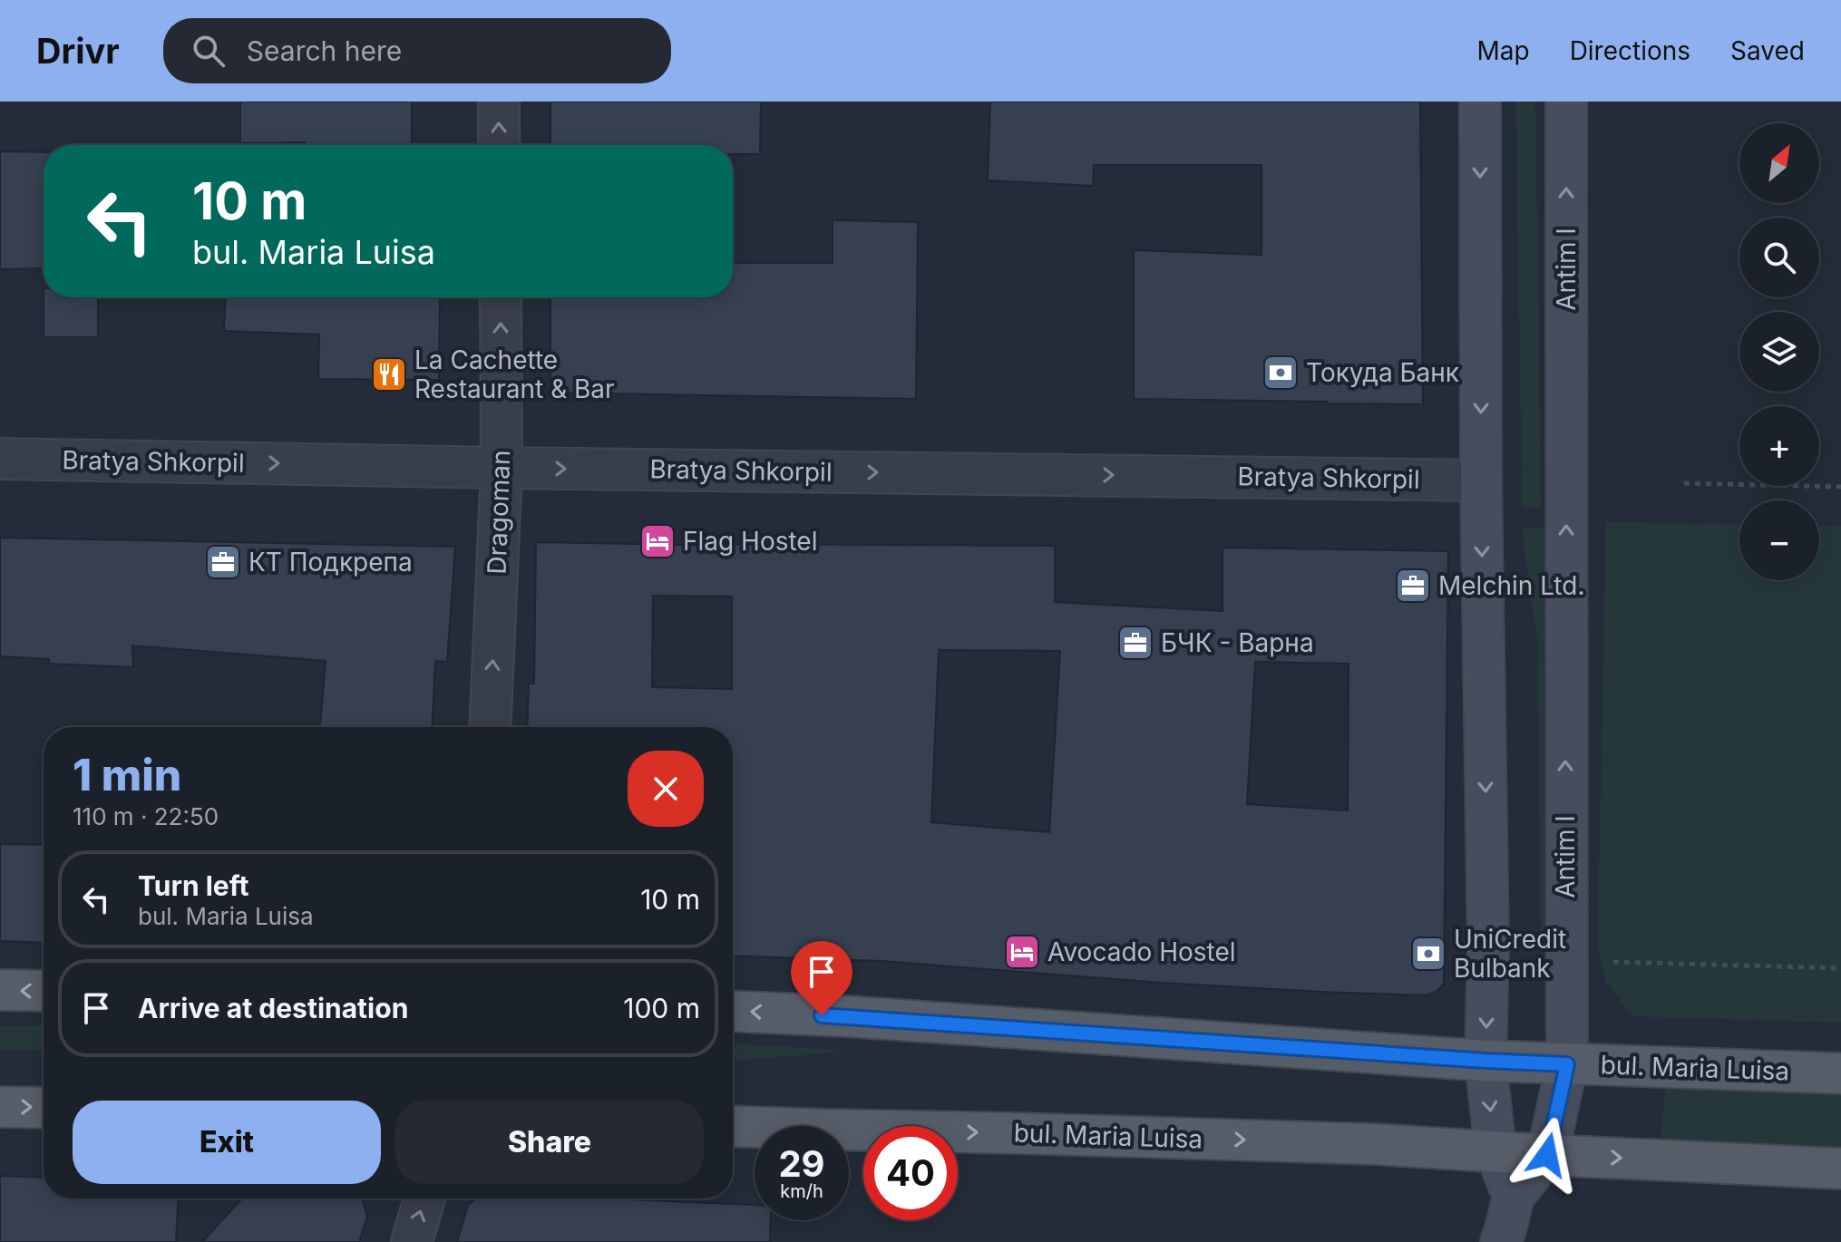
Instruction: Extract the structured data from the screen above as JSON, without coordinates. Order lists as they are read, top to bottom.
{
  "streets": {
    "main road": ["bul. Maria Luisa"],
    "street": ["Antim I", "Bratya Shkorpil", "Dragoman"]
  },
  "crossings": [
    ["Antim I", "bul. Maria Luisa"],
    ["Bratya Shkorpil", "Dragoman"]
  ],
  "one_way": ["Bratya Shkorpil", "Dragoman"],
  "places": {
    "bank": ["Токуда Банк", "UniCredit Bulbank"],
    "restaurant": ["La Cachette Restaurant & Bar"],
    "hotel": ["Flag Hostel", "Avocado Hostel"],
    "office": ["КТ Подкрепа", "Melchin Ltd.", "БЧК - Варна"]
  },
  "north": "top right",
  "page": {
    "header": "Drivr",
    "search": "Search here",
    "nav": ["Map", "Directions", "Saved"],
    "map_buttons": ["+", "−"],
    "turn": ["10 m", "bul. Maria Luisa"],
    "heading": ["1 min", "110 m · 22:50"],
    "list": [
      {
        "name": "Turn left",
        "note": "bul. Maria Luisa",
        "value": "10 m"
      },
      {
        "name": "Arrive at destination",
        "value": "100 m"
      }
    ],
    "buttons": ["Exit", "Share"],
    "speed": "29 km/h",
    "limit": "40"
  }
}
